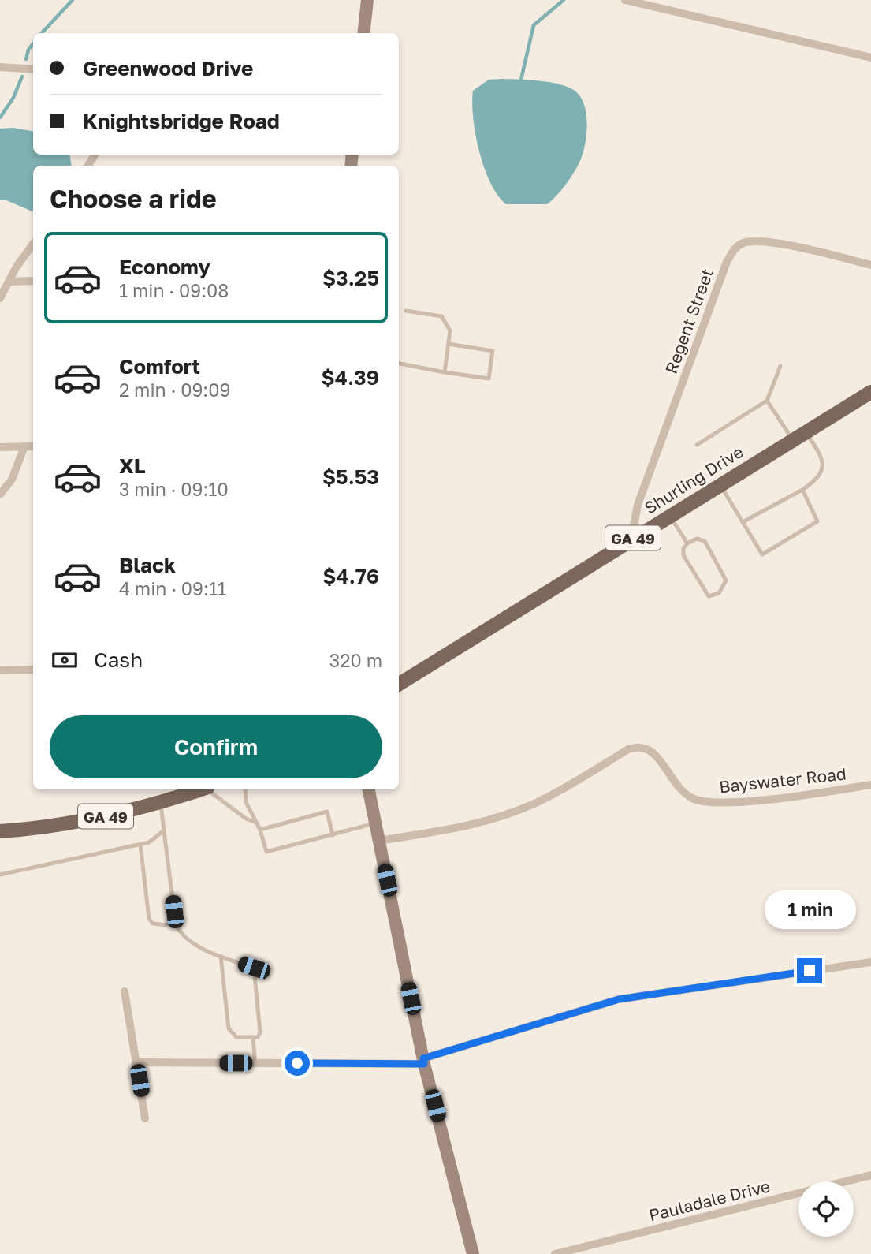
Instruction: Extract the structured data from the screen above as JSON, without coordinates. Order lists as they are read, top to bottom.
{
  "streets": {
    "main road": ["Shurling Drive", "GA 49"],
    "street": ["Regent Street", "Bayswater Road", "Pauladale Drive"]
  },
  "crossings": [
    ["Regent Street", "Shurling Drive"]
  ],
  "page": {
    "banner": ["Greenwood Drive", "Knightsbridge Road"],
    "heading": "Choose a ride",
    "list": [
      {
        "name": "Economy",
        "note": "1 min · 09:08",
        "value": "$3.25"
      },
      {
        "name": "Comfort",
        "note": "2 min · 09:09",
        "value": "$4.39"
      },
      {
        "name": "XL",
        "note": "3 min · 09:10",
        "value": "$5.53"
      },
      {
        "name": "Black",
        "note": "4 min · 09:11",
        "value": "$4.76"
      }
    ],
    "pay": ["Cash", "320 m"],
    "buttons": "Confirm",
    "bubble": "1 min"
  }
}
